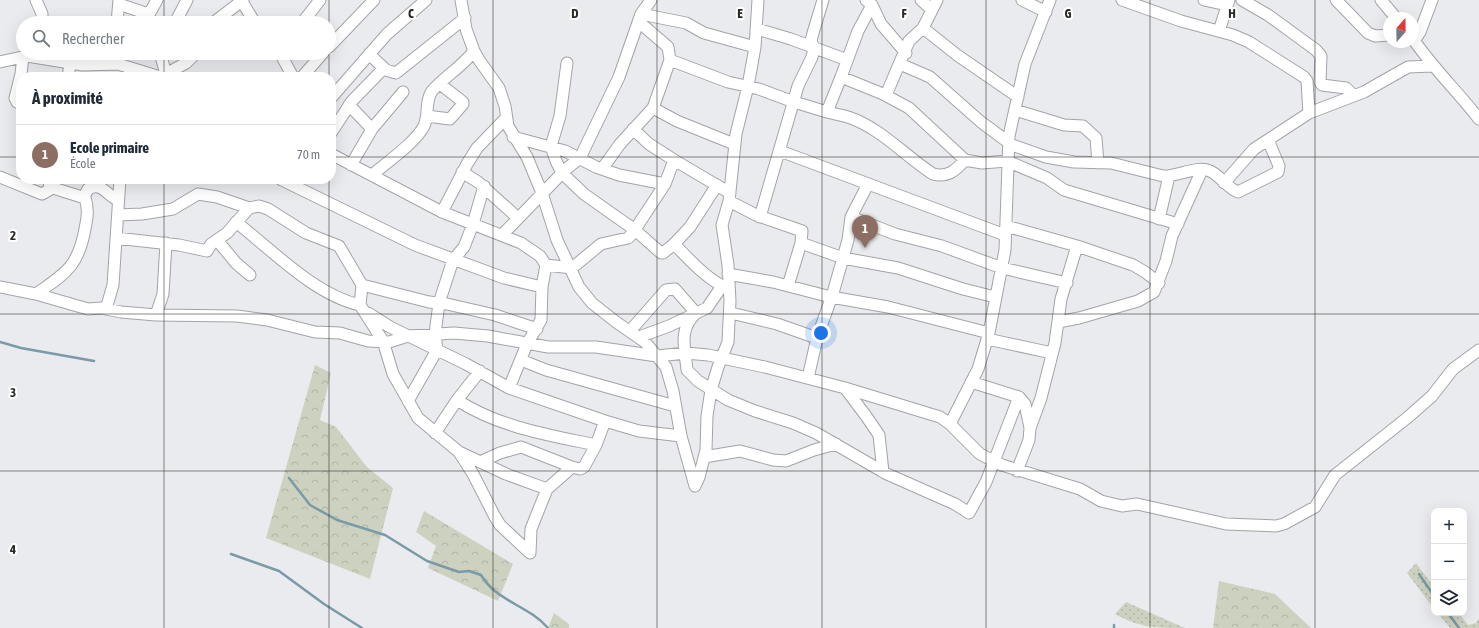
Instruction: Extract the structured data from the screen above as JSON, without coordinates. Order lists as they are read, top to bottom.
{
  "north": "top",
  "page": {
    "search": "Rechercher",
    "heading": "À proximité",
    "list": [
      {
        "mark": "1",
        "name": "Ecole primaire",
        "note": "École",
        "value": "70 m"
      }
    ],
    "pins": "1",
    "map_buttons": ["+", "−"]
  },
  "grid": {
    "columns": [
      "C",
      "D",
      "E",
      "F",
      "G",
      "H"
    ],
    "rows": ["2", "3", "4"]
  }
}
